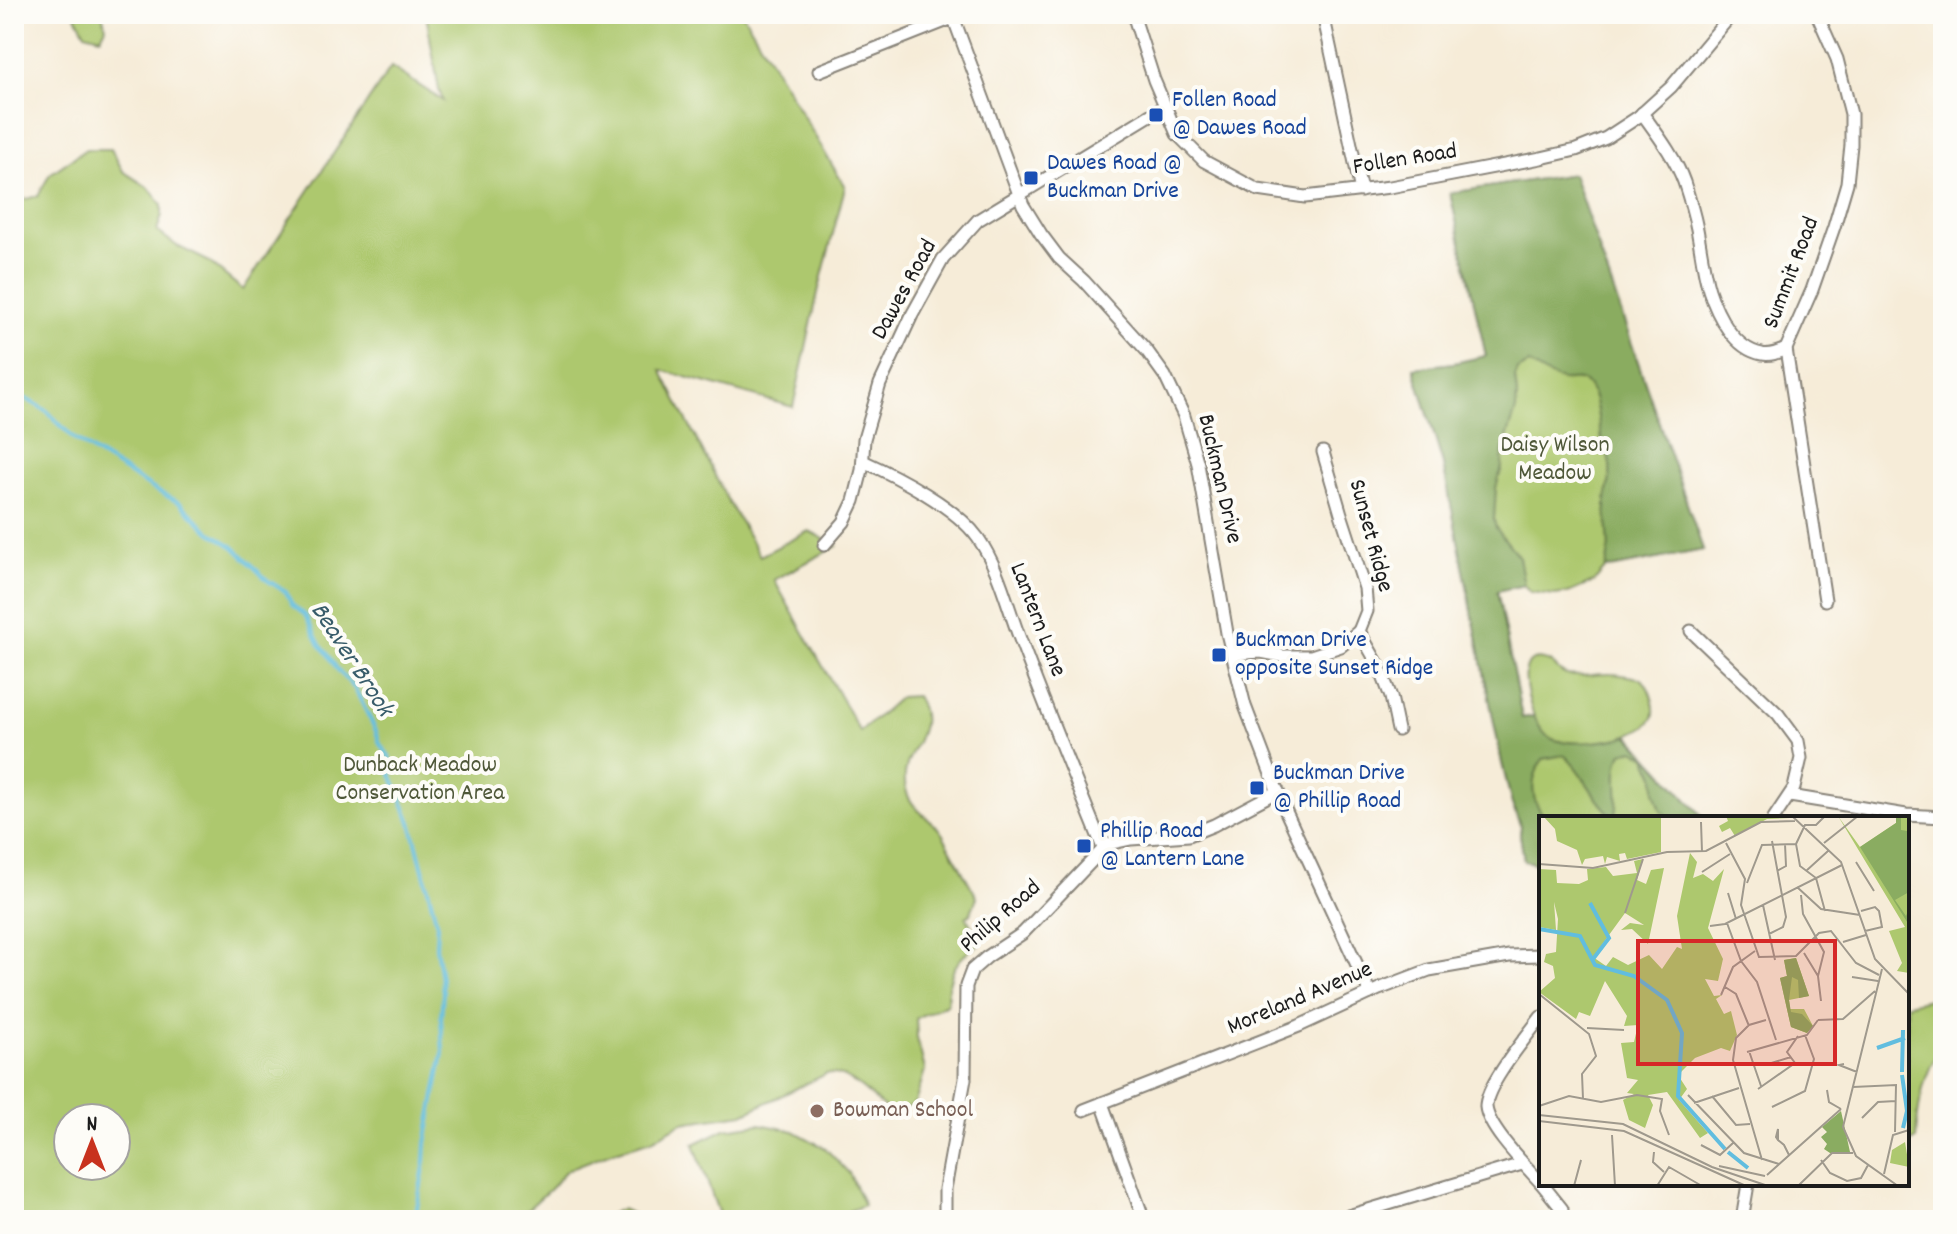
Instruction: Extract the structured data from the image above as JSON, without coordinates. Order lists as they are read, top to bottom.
{
  "streets": {
    "street": [
      "Follen Road",
      "Summit Road",
      "Dawes Road",
      "Buckman Drive",
      "Sunset Ridge",
      "Lantern Lane",
      "Philip Road",
      "Moreland Avenue"
    ]
  },
  "crossings": [
    ["Follen Road", "Dawes Road"],
    ["Dawes Road", "Buckman Drive"],
    ["Dawes Road", "Lantern Lane"],
    ["Buckman Drive", "Moreland Avenue"],
    ["Lantern Lane", "Philip Road"]
  ],
  "water": ["Beaver Brook"],
  "parks": ["Daisy Wilson Meadow", "Dunback Meadow Conservation Area"],
  "places": {
    "transit": [
      "Follen Road @ Dawes Road",
      "Dawes Road @ Buckman Drive",
      "Buckman Drive opposite Sunset Ridge",
      "Buckman Drive @ Phillip Road",
      "Phillip Road @ Lantern Lane"
    ],
    "other": ["Bowman School"]
  },
  "north": "top"
}
